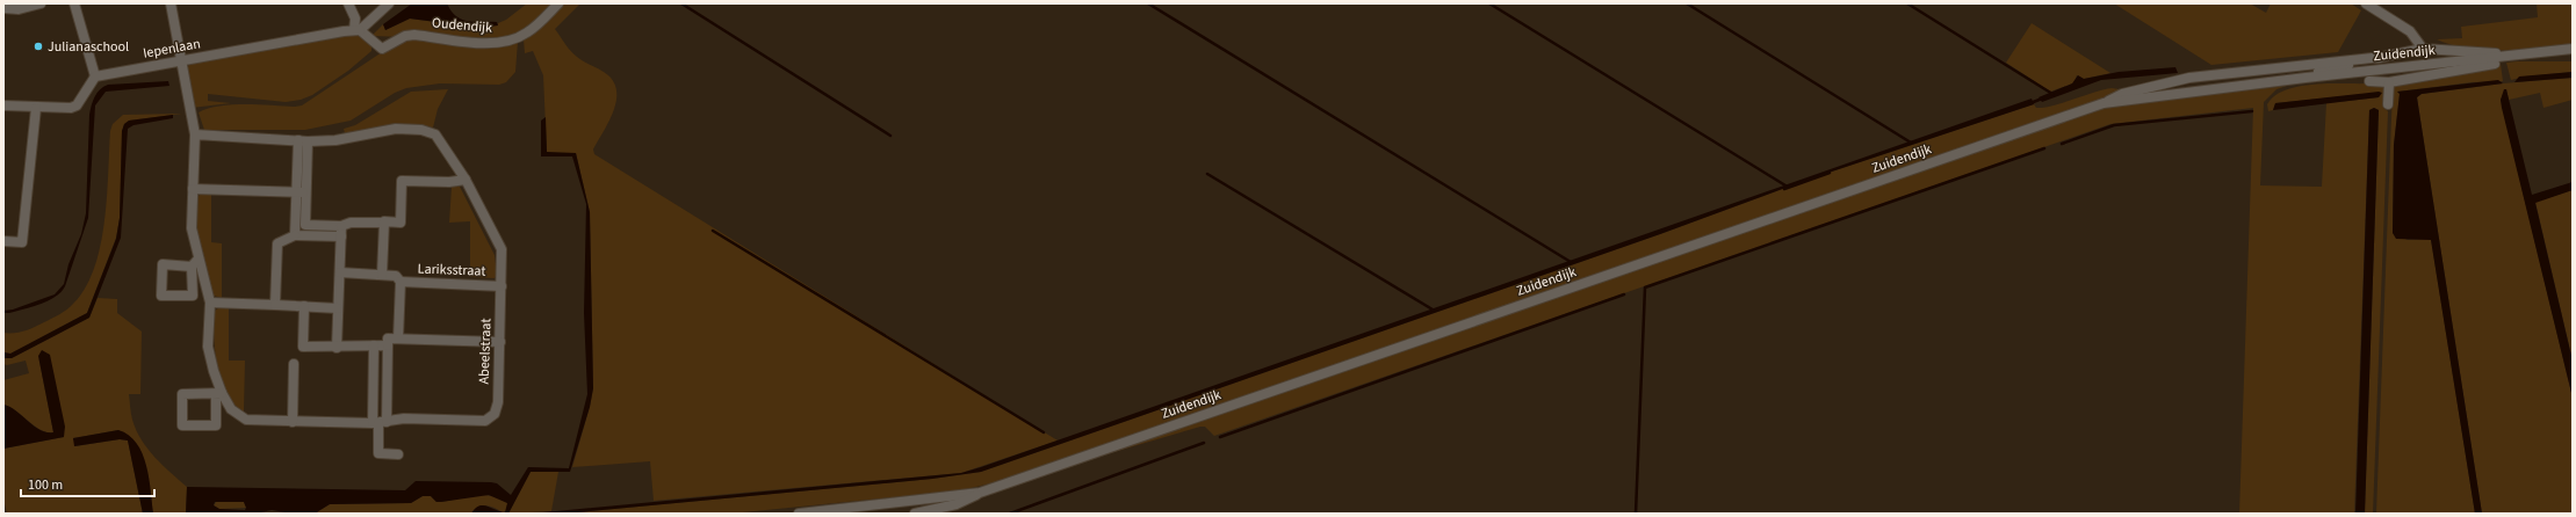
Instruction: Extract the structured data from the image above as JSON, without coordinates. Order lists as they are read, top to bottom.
{
  "streets": {
    "street": [
      "Oudendijk",
      "Iepenlaan",
      "Zuidendijk",
      "Lariksstraat",
      "Abeelstraat"
    ]
  },
  "crossings": [
    ["Oudendijk", "Iepenlaan"],
    ["Iepenlaan", "Abeelstraat"],
    ["Lariksstraat", "Abeelstraat"]
  ],
  "places": ["Julianaschool"],
  "scale_bar": "100 m"
}
